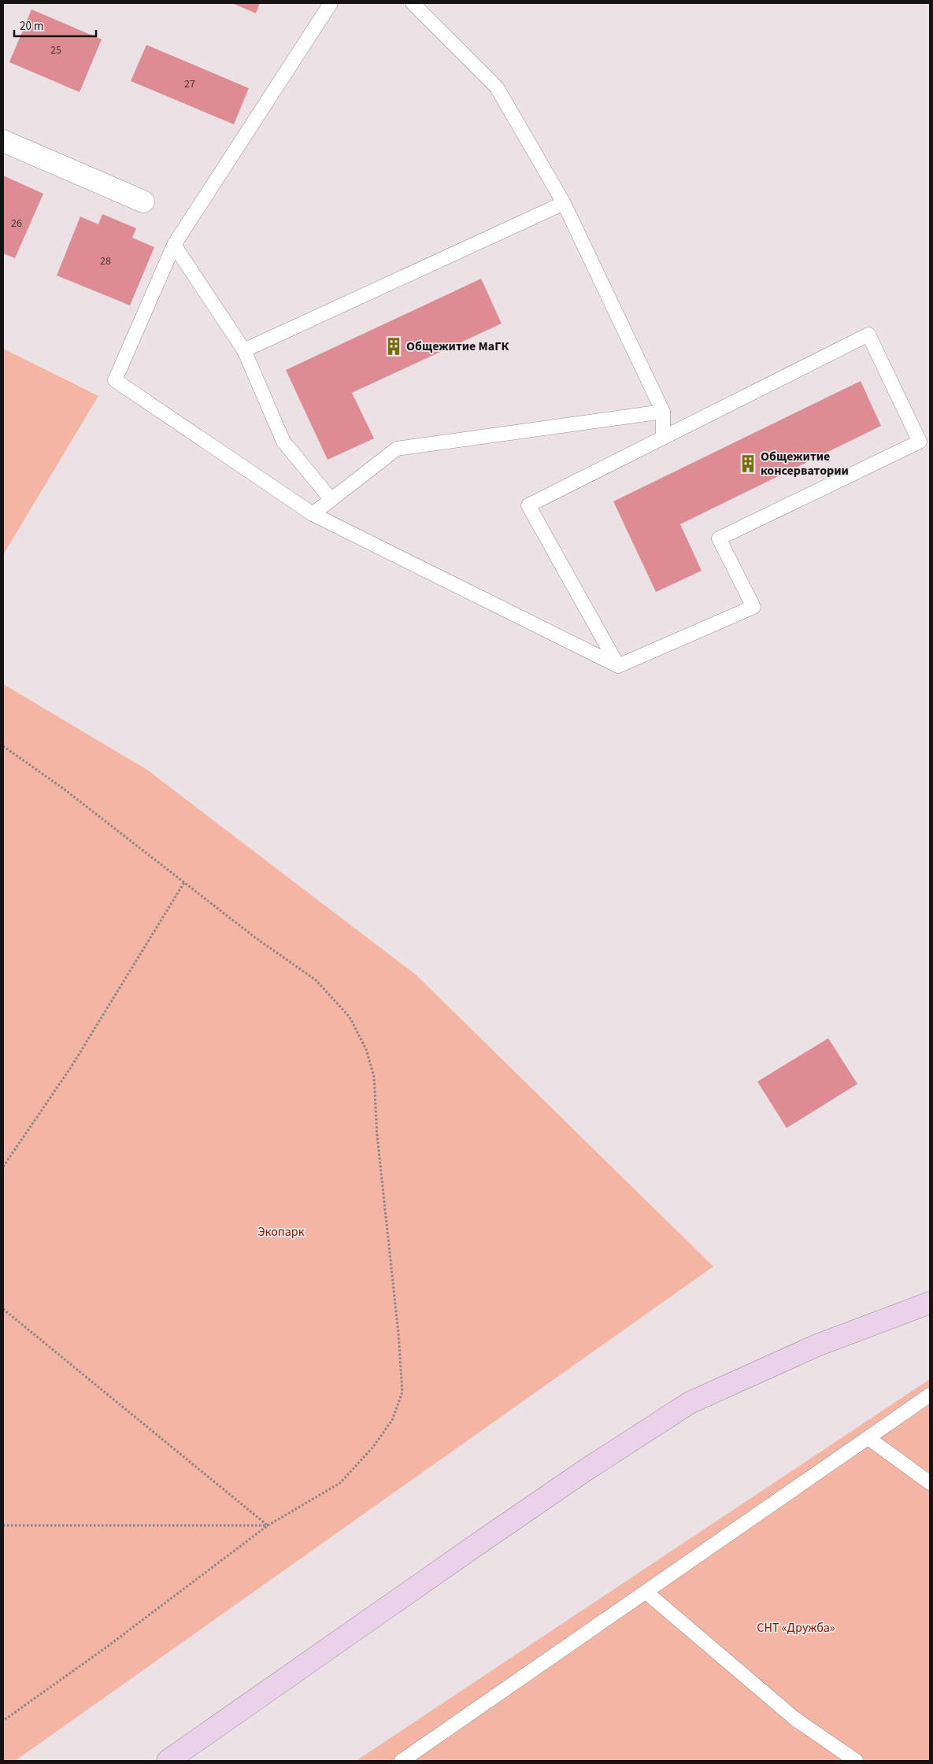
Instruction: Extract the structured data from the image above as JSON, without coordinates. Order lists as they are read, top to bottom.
{
  "parks": ["Экопарк", "СНТ «Дружба»"],
  "places": {
    "building": ["Общежитие МаГК", "Общежитие консерватории"]
  },
  "house_numbers": [
    "25",
    "27",
    "26",
    "28"
  ],
  "scale_bar": "20 m"
}
